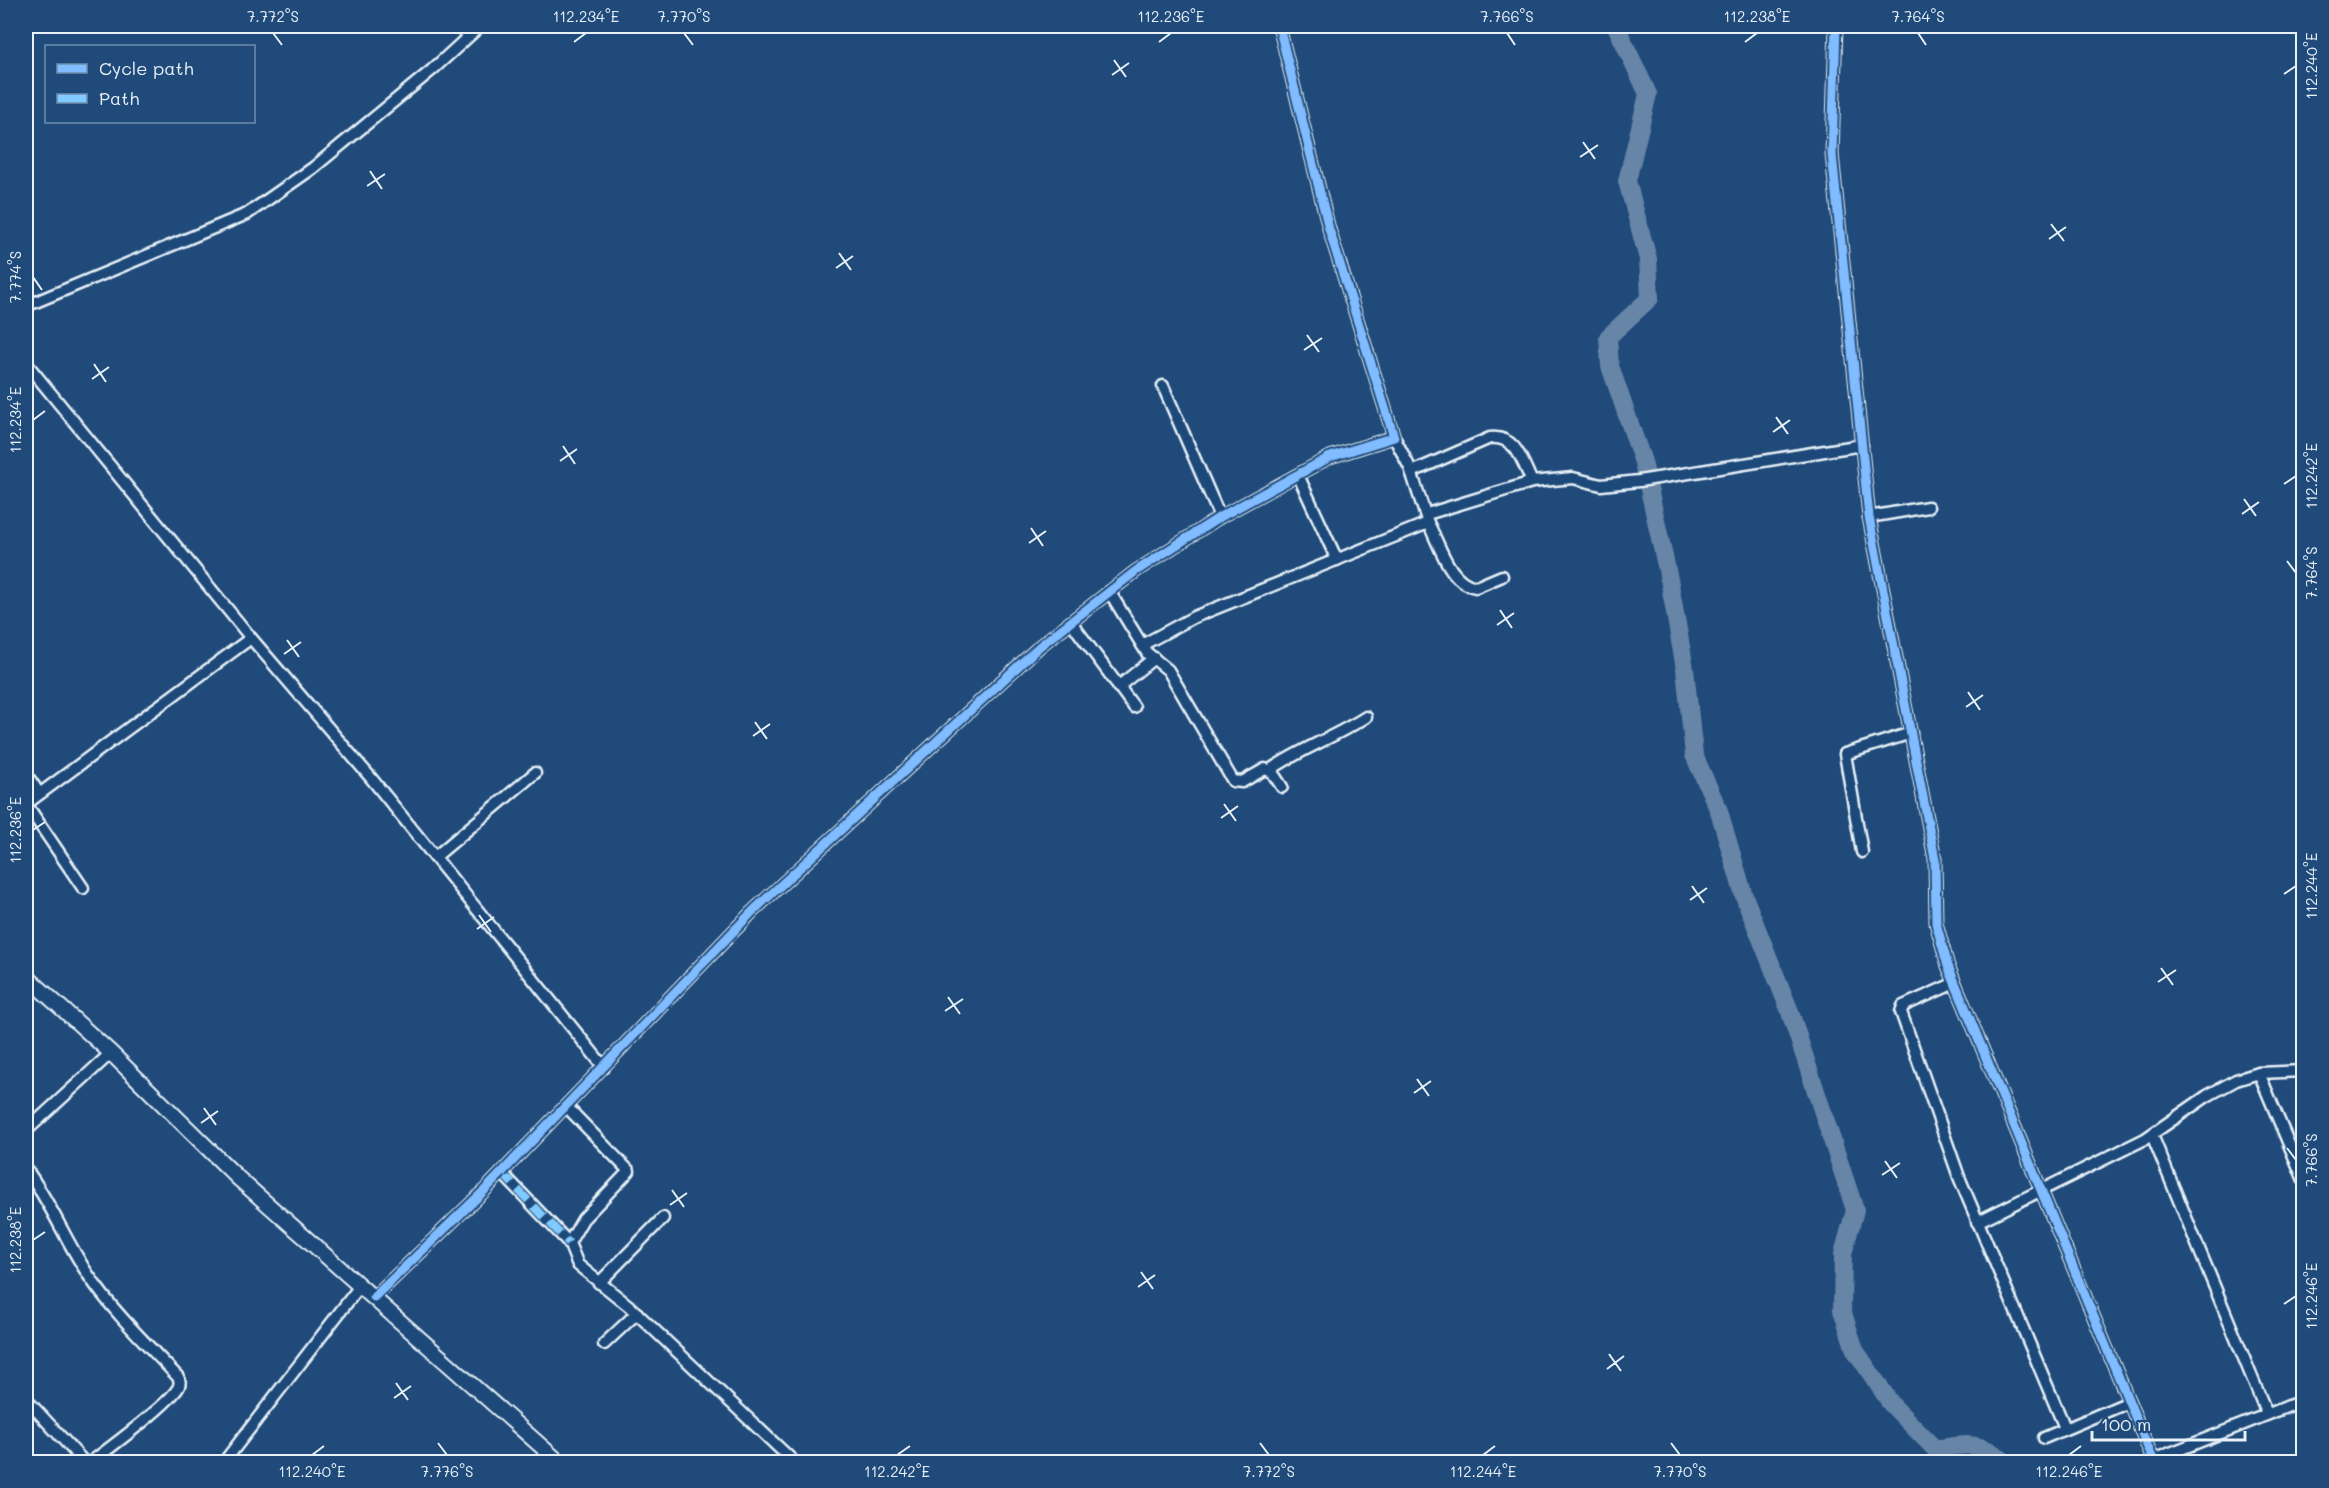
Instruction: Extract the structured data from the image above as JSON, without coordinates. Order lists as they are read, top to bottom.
{
  "legend": ["Cycle path", "Path"],
  "scale_bar": "100 m",
  "coordinates": [
    "7.772°S",
    "112.234°E",
    "7.770°S",
    "112.236°E",
    "7.766°S",
    "112.238°E",
    "7.764°S",
    "112.240°E",
    "7.774°S",
    "112.242°E",
    "112.244°E",
    "112.246°E",
    "7.776°S"
  ]
}
